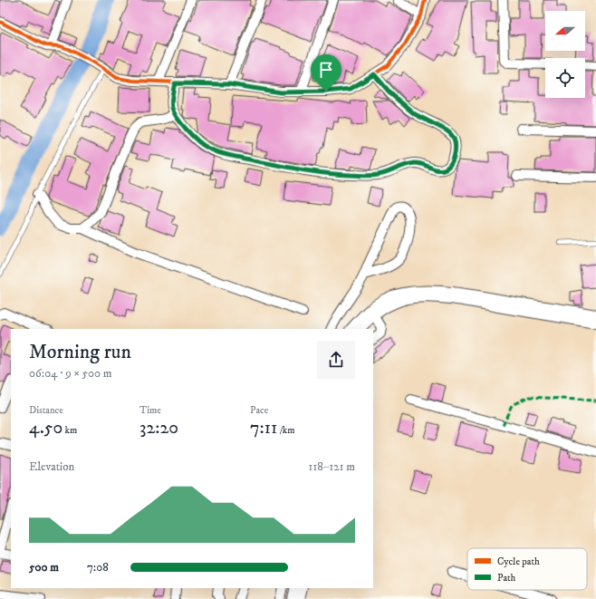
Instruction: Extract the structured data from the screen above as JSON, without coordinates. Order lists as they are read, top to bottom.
{
  "legend": ["Cycle path", "Path"],
  "north": "left",
  "page": {
    "heading": ["Morning run", "06:04 · 9 × 500 m"],
    "stats": [
      ["Distance", "4.50 km"],
      ["Time", "32:20"],
      ["Pace", "7:11 /km"]
    ],
    "chart": ["Elevation", "118–121 m"],
    "list": [
      {
        "name": "500 m",
        "note": "7:08"
      }
    ]
  }
}
